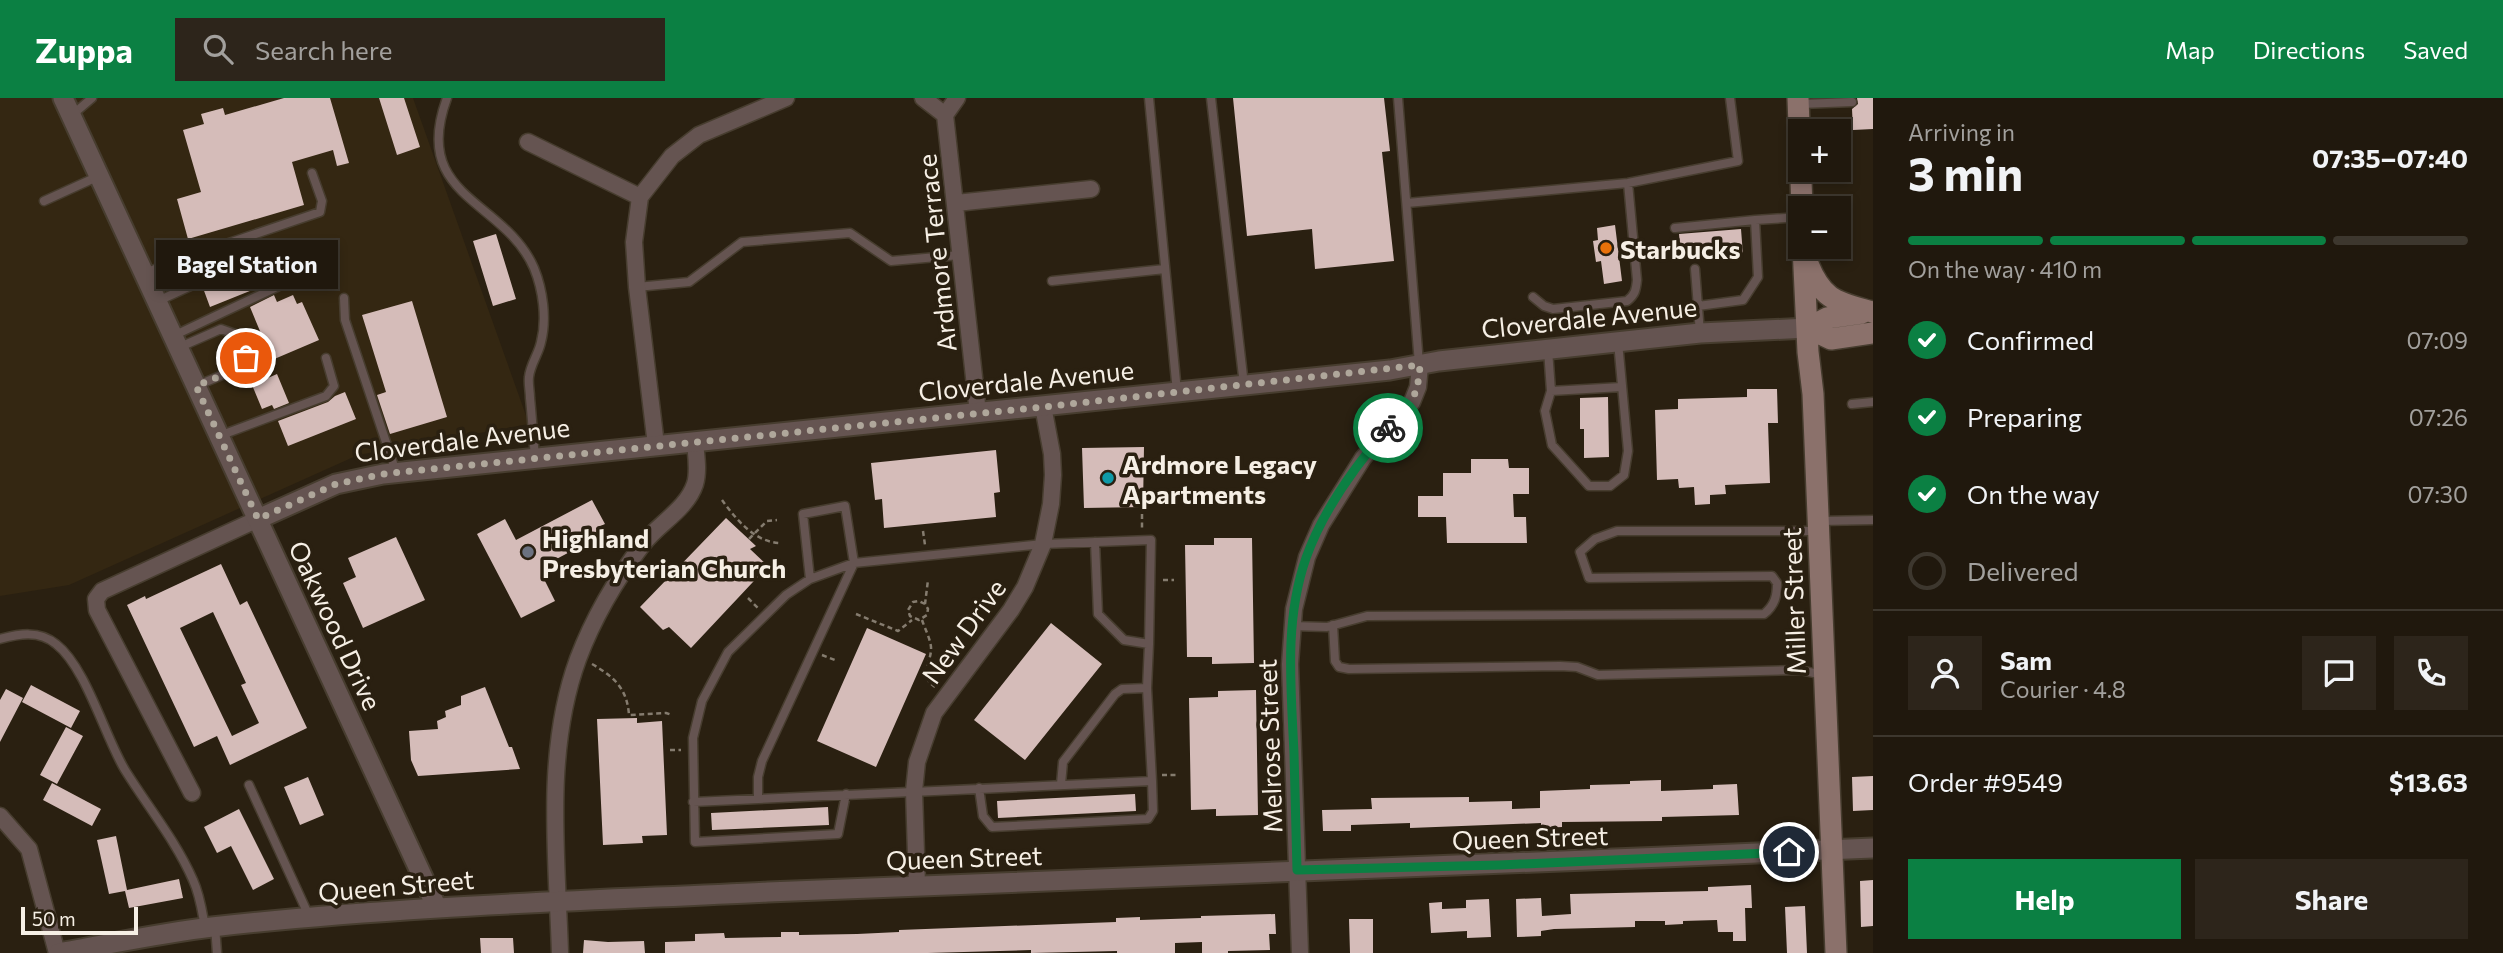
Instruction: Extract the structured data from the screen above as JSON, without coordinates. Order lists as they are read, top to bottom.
{
  "streets": {
    "main road": ["Cloverdale Avenue", "Miller Street"],
    "street": [
      "Ardmore Terrace",
      "Oakwood Drive",
      "New Drive",
      "Melrose Street",
      "Queen Street"
    ]
  },
  "crossings": [
    ["Ardmore Terrace", "Cloverdale Avenue"],
    ["Cloverdale Avenue", "Miller Street"],
    ["Cloverdale Avenue", "Oakwood Drive"],
    ["Cloverdale Avenue", "New Drive"],
    ["Cloverdale Avenue", "Melrose Street"],
    ["Miller Street", "Queen Street"],
    ["Oakwood Drive", "Queen Street"],
    ["New Drive", "Queen Street"],
    ["Melrose Street", "Queen Street"]
  ],
  "places": [
    "Starbucks",
    "Bagel Station",
    "Ardmore Legacy Apartments",
    "Highland Presbyterian Church"
  ],
  "scale_bar": "50 m",
  "page": {
    "header": "Zuppa",
    "search": "Search here",
    "nav": ["Map", "Directions", "Saved"],
    "heading": ["3 min", "Arriving in", "07:35–07:40"],
    "panel": [
      "Sam",
      "Courier · 4.8",
      "Order #9549",
      "$13.63"
    ],
    "map_buttons": ["+", "−"],
    "bar": "On the way · 410 m",
    "bubble": "Bagel Station",
    "list": [
      ["Confirmed", "07:09"],
      ["Preparing", "07:26"],
      ["On the way", "07:30"],
      "Delivered"
    ],
    "buttons": ["Help", "Share"],
    "scale": "50 m"
  }
}
